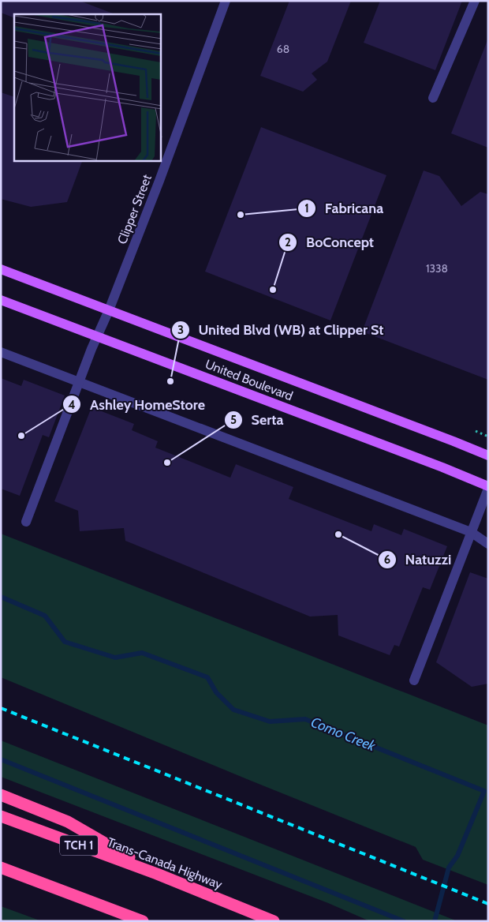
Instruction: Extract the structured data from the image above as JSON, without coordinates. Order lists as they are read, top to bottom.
{
  "streets": {
    "highway": ["TCH 1", "Trans-Canada Highway"],
    "main road": ["United Boulevard"],
    "street": ["Clipper Street"]
  },
  "crossings": [
    ["Clipper Street", "United Boulevard"]
  ],
  "water": ["Como Creek"],
  "places": [
    "Fabricana",
    "BoConcept",
    "United Blvd (WB) at Clipper St",
    "Ashley HomeStore",
    "Serta",
    "Natuzzi"
  ],
  "house_numbers": ["68", "1338"]
}
